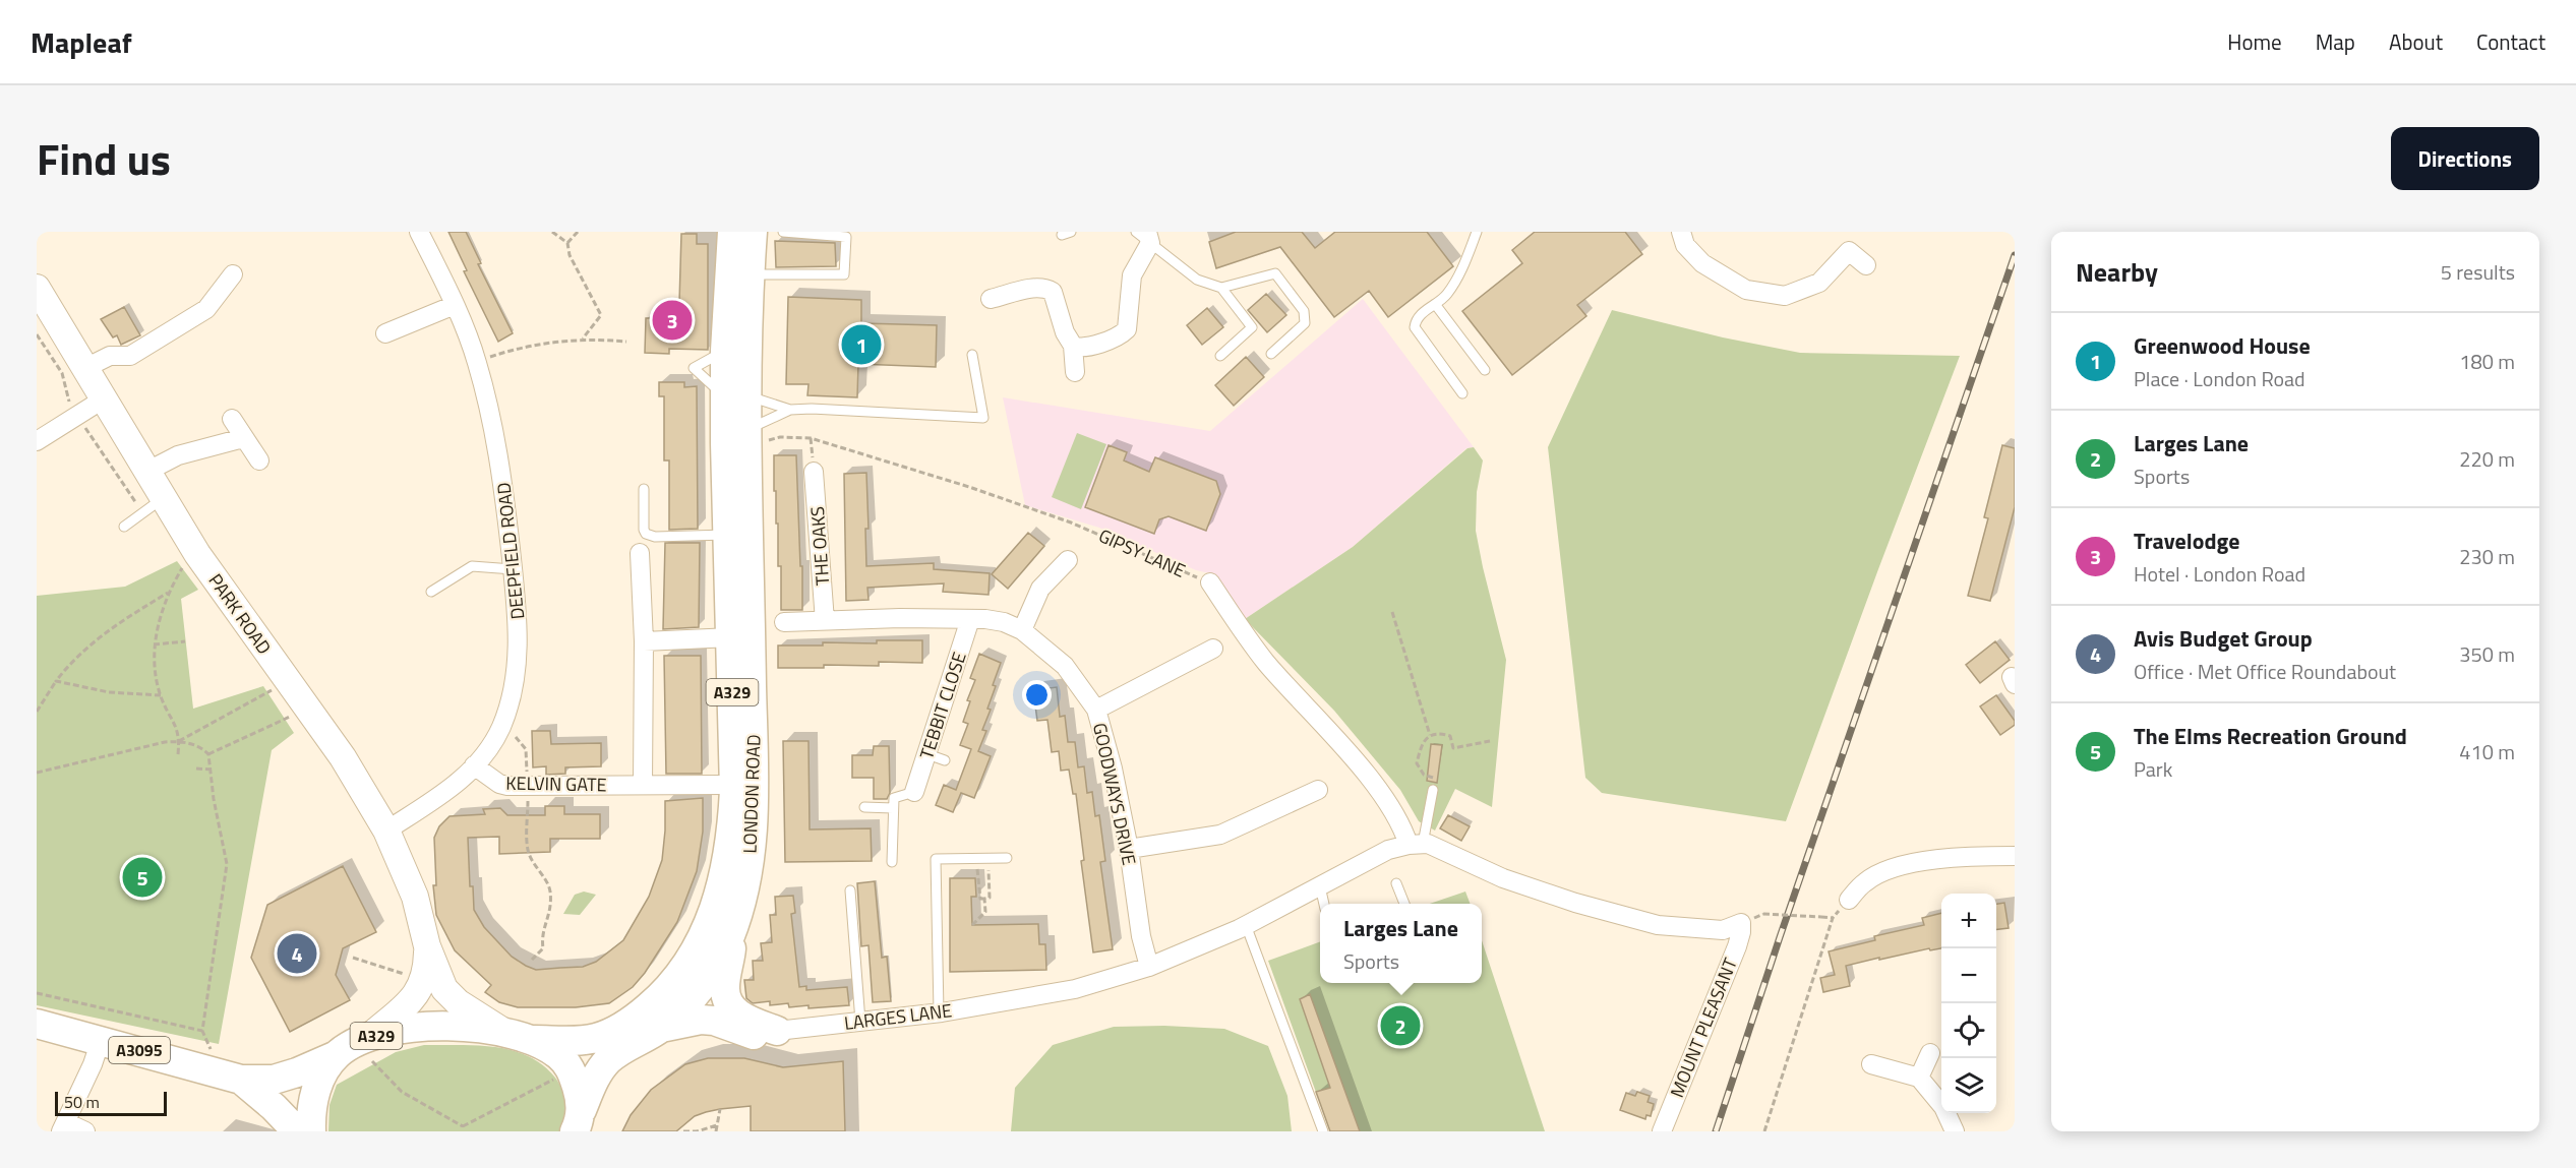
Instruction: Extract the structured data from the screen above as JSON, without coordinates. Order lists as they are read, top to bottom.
{
  "streets": {
    "main road": ["A329", "LONDON ROAD", "A3095"],
    "street": [
      "THE OAKS",
      "DEEPFIELD ROAD",
      "PARK ROAD",
      "TEBBIT CLOSE",
      "KELVIN GATE",
      "GOODWAYS DRIVE",
      "LARGES LANE",
      "MOUNT PLEASANT"
    ],
    "path": ["GIPSY LANE"]
  },
  "crossings": [
    ["DEEPFIELD ROAD", "PARK ROAD"],
    ["DEEPFIELD ROAD", "KELVIN GATE"],
    ["GIPSY LANE", "LONDON ROAD"],
    ["PARK ROAD", "A329"],
    ["A329", "LONDON ROAD"],
    ["A329", "A3095"],
    ["TEBBIT CLOSE", "GOODWAYS DRIVE"],
    ["GOODWAYS DRIVE", "LARGES LANE"],
    ["LARGES LANE", "MOUNT PLEASANT"]
  ],
  "scale_bar": "50 m",
  "page": {
    "header": "Mapleaf",
    "nav": [
      "Home",
      "Map",
      "About",
      "Contact"
    ],
    "title": "Find us",
    "buttons": "Directions",
    "heading": ["Nearby", "5 results"],
    "pins": [
      "3",
      "1",
      "5",
      "4",
      "2"
    ],
    "list": [
      {
        "mark": "1",
        "name": "Greenwood House",
        "note": "Place · London Road",
        "value": "180 m"
      },
      {
        "mark": "2",
        "name": "Larges Lane",
        "note": "Sports",
        "value": "220 m"
      },
      {
        "mark": "3",
        "name": "Travelodge",
        "note": "Hotel · London Road",
        "value": "230 m"
      },
      {
        "mark": "4",
        "name": "Avis Budget Group",
        "note": "Office · Met Office Roundabout",
        "value": "350 m"
      },
      {
        "mark": "5",
        "name": "The Elms Recreation Ground",
        "note": "Park",
        "value": "410 m"
      }
    ],
    "map_buttons": ["+", "−"],
    "popup": ["Larges Lane", "Sports"],
    "scale": "50 m"
  }
}
